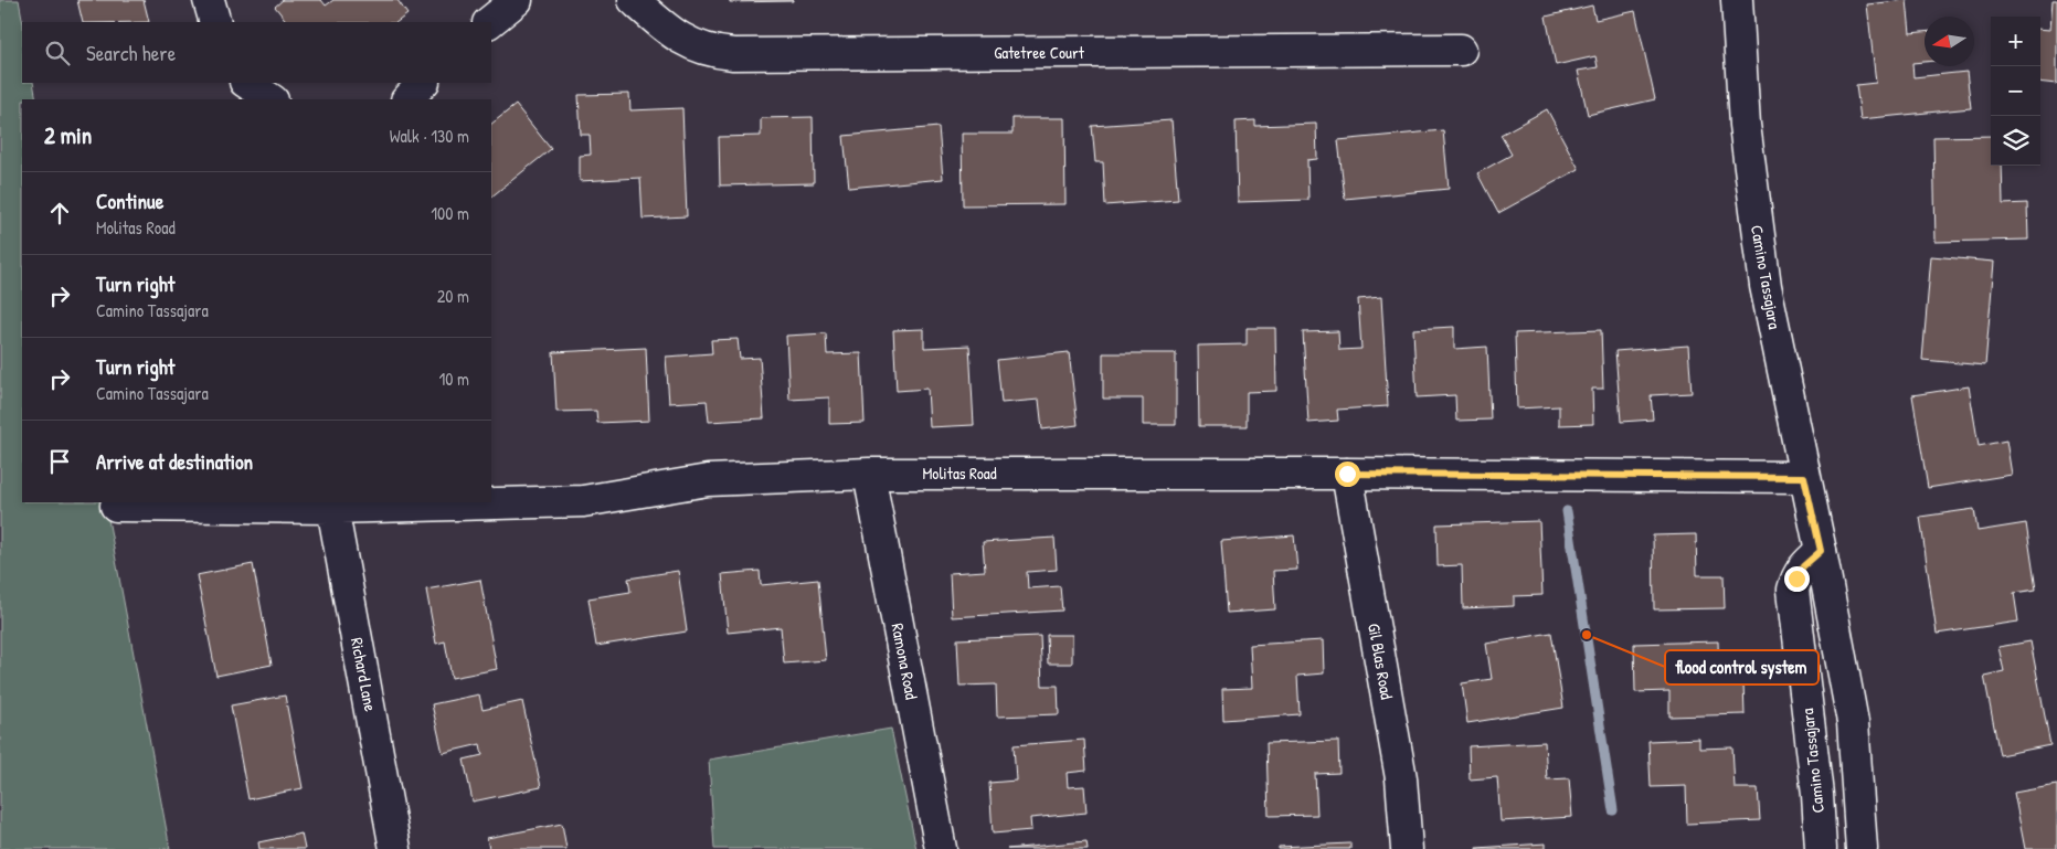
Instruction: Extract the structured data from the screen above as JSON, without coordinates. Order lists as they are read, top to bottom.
{
  "streets": {
    "street": [
      "Gatetree Court",
      "Camino Tassajara",
      "Molitas Road",
      "Ramona Road",
      "Gil Blas Road",
      "Richard Lane"
    ]
  },
  "crossings": [
    ["Camino Tassajara", "Molitas Road"],
    ["Molitas Road", "Ramona Road"],
    ["Molitas Road", "Gil Blas Road"],
    ["Molitas Road", "Richard Lane"]
  ],
  "places": ["flood control system"],
  "north": "left",
  "page": {
    "map_buttons": ["+", "−"],
    "search": "Search here",
    "heading": ["2 min", "Walk · 130 m"],
    "list": [
      ["Continue", "Molitas Road", "100 m"],
      ["Turn right", "Camino Tassajara", "20 m"],
      ["Turn right", "Camino Tassajara", "10 m"],
      "Arrive at destination"
    ]
  }
}
